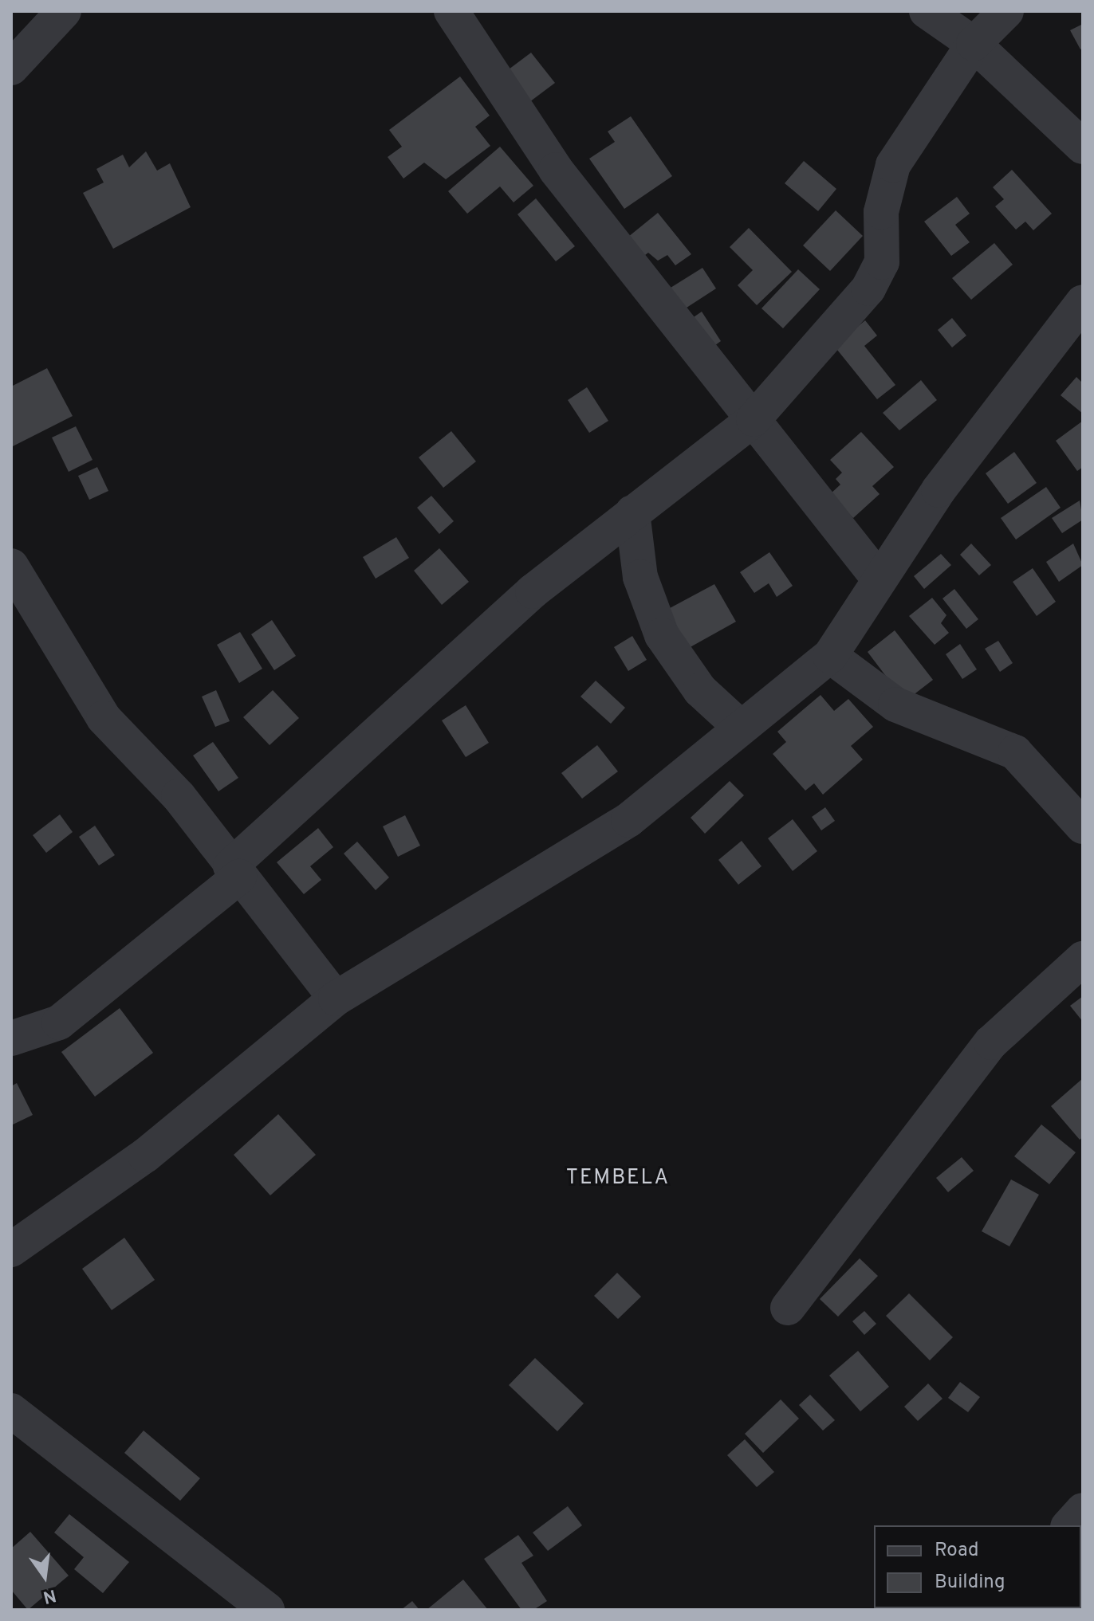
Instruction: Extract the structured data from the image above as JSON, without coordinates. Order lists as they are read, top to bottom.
{
  "districts": ["TEMBELA"],
  "legend": ["Road", "Building"],
  "north": "bottom"
}
